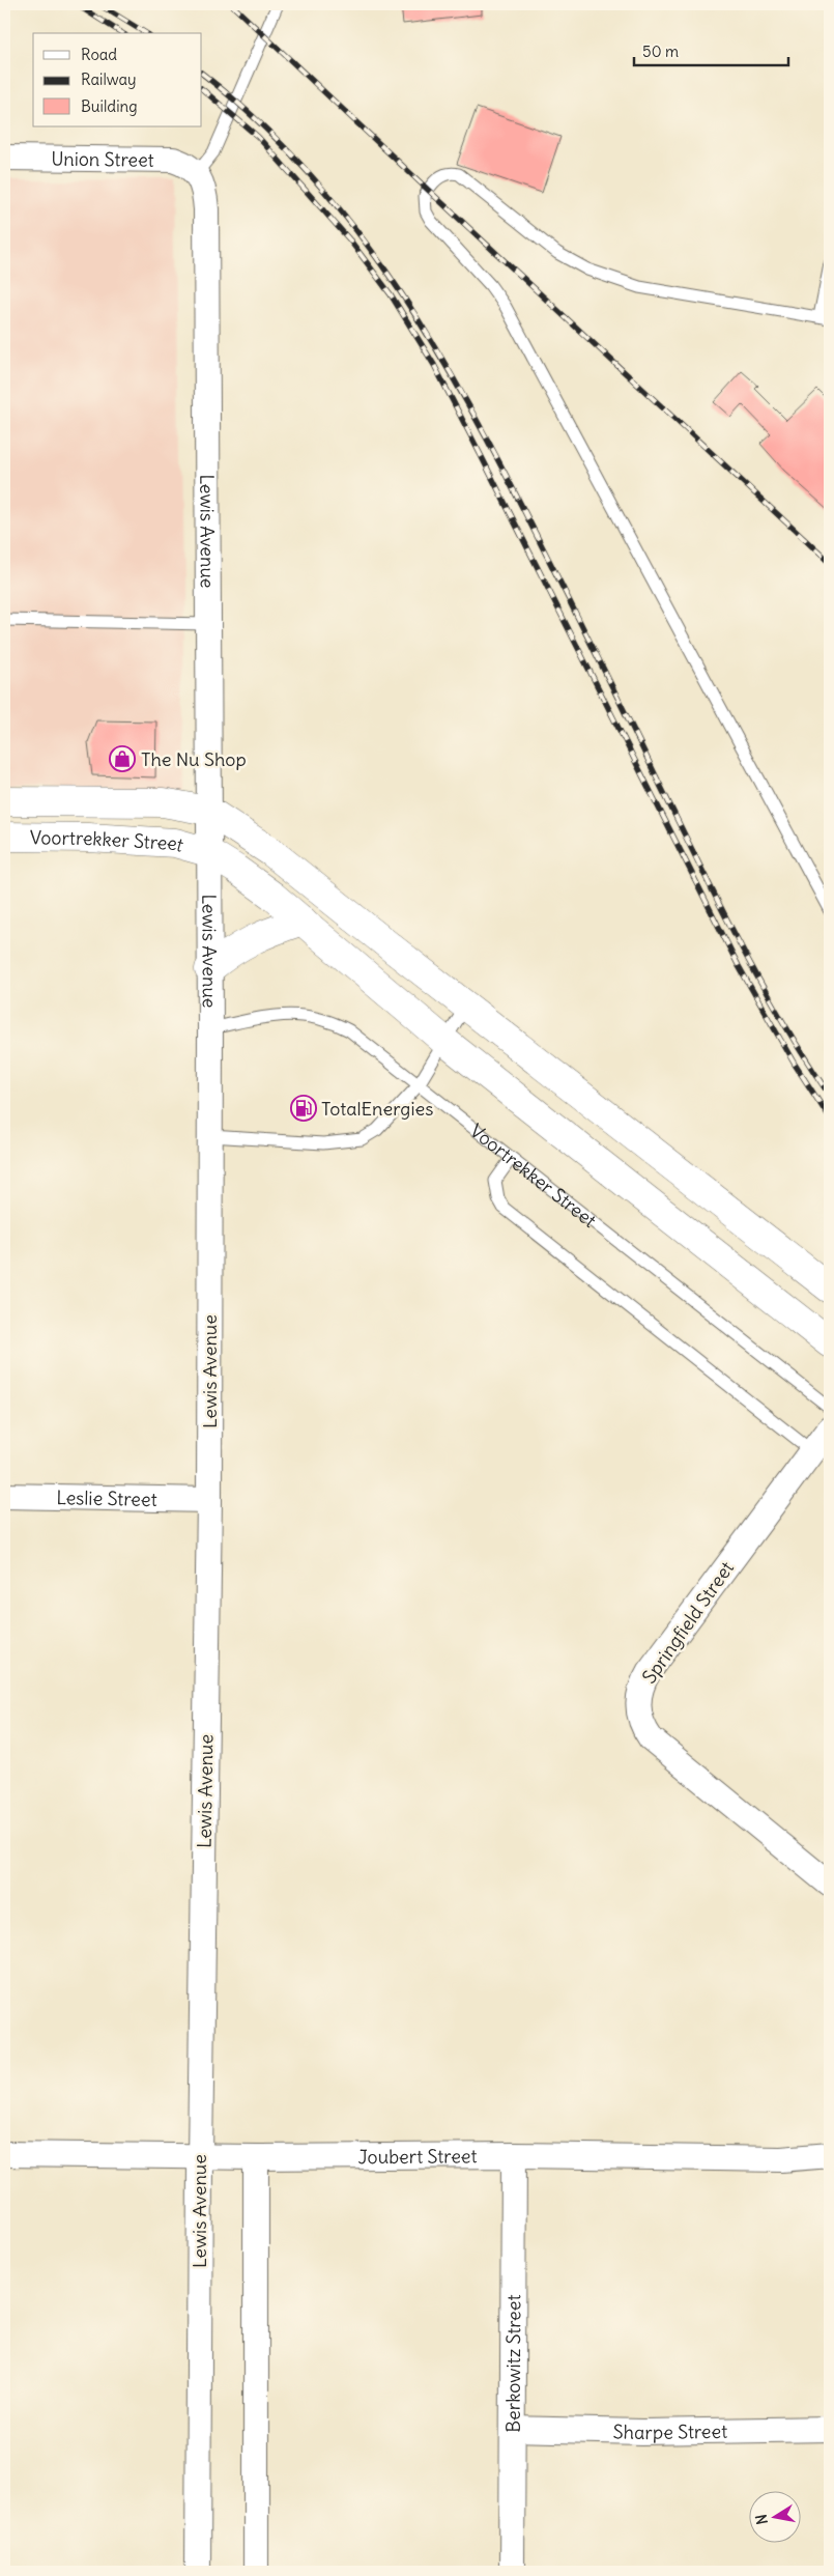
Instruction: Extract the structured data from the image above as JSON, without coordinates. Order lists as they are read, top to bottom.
{
  "streets": {
    "main road": ["Voortrekker Street"],
    "street": [
      "Union Street",
      "Lewis Avenue",
      "Leslie Street",
      "Springfield Street",
      "Joubert Street",
      "Berkowitz Street",
      "Sharpe Street"
    ]
  },
  "crossings": [
    ["Union Street", "Lewis Avenue"],
    ["Lewis Avenue", "Voortrekker Street"],
    ["Lewis Avenue", "Leslie Street"],
    ["Lewis Avenue", "Joubert Street"],
    ["Joubert Street", "Berkowitz Street"],
    ["Berkowitz Street", "Sharpe Street"]
  ],
  "places": {
    "shop": ["The Nu Shop"],
    "fuel station": ["TotalEnergies"]
  },
  "legend": ["Road", "Railway", "Building"],
  "scale_bar": "50 m",
  "north": "left"
}
